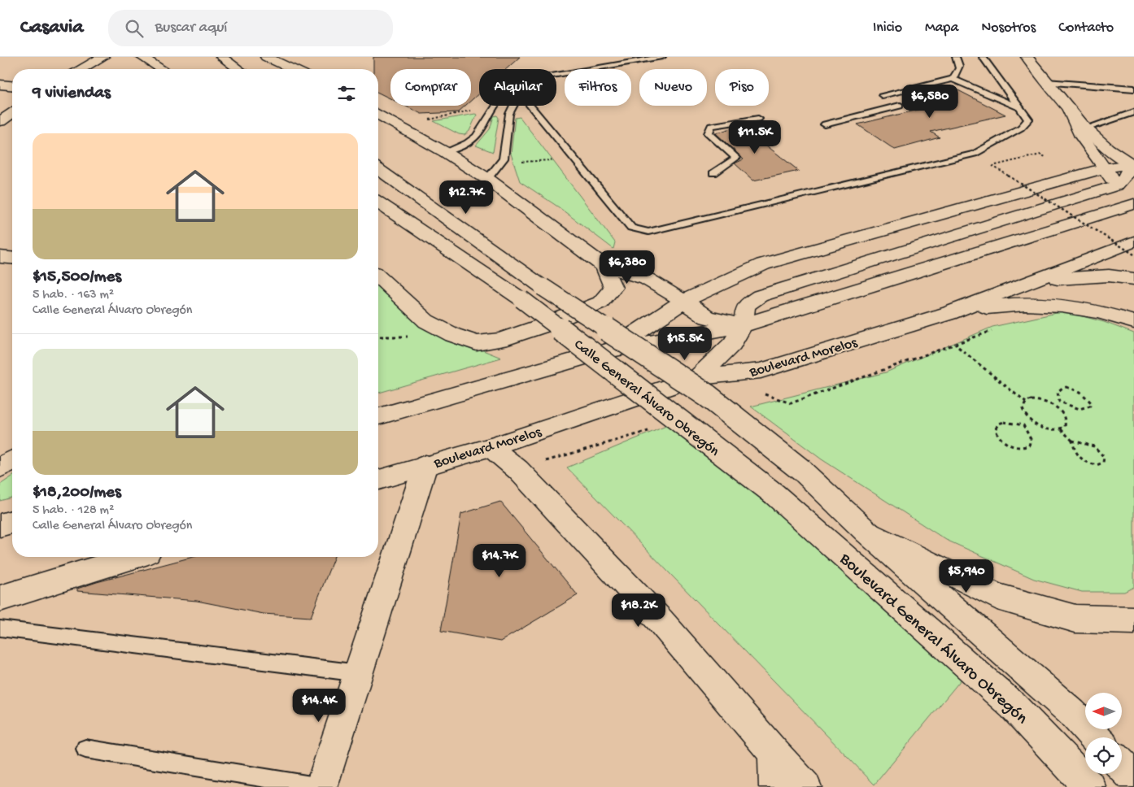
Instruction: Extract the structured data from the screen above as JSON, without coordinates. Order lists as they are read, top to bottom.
{
  "streets": {
    "main road": ["Boulevard Morelos", "Calle General Álvaro Obregón", "Boulevard General Álvaro Obregón"]
  },
  "crossings": [
    ["Calle General Álvaro Obregón", "Boulevard General Álvaro Obregón"]
  ],
  "north": "left",
  "page": {
    "header": "Casavia",
    "search": "Buscar aquí",
    "nav": [
      "Inicio",
      "Mapa",
      "Nosotros",
      "Contacto"
    ],
    "chip": [
      "Comprar",
      "Alquilar",
      "Filtros",
      "Nuevo",
      "Piso"
    ],
    "heading": "9 viviendas",
    "price": [
      "$6,580",
      "$11.5K",
      "$12.7K",
      "$6,380",
      "$15.5K",
      "$14.7K",
      "$5,940",
      "$18.2K",
      "$14.4K"
    ],
    "list": [
      {
        "name": "$15,500/mes",
        "note": "5 hab. · 163 m² · Calle General Álvaro Obregón"
      },
      {
        "name": "$18,200/mes",
        "note": "5 hab. · 128 m² · Calle General Álvaro Obregón"
      }
    ]
  }
}
